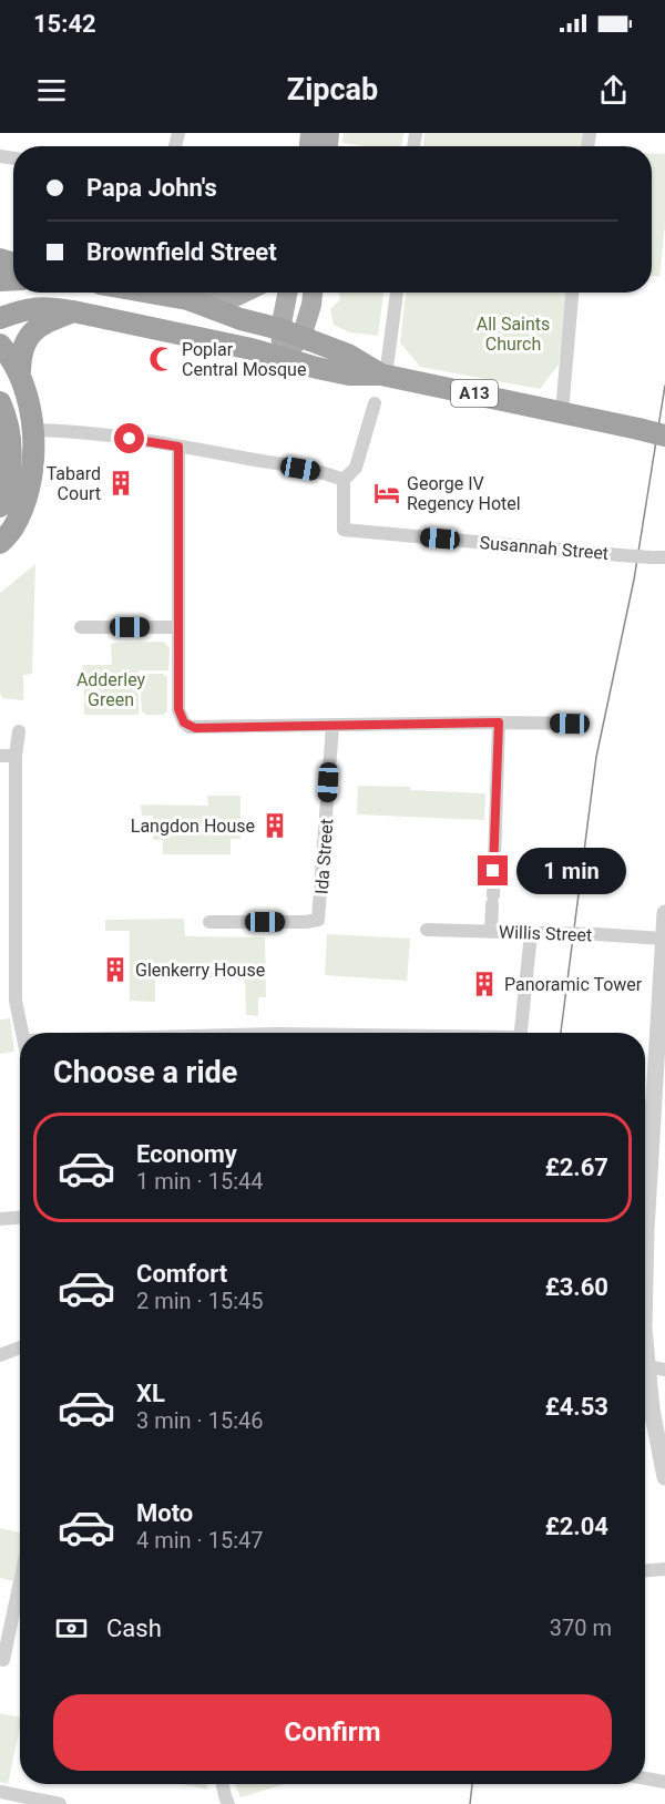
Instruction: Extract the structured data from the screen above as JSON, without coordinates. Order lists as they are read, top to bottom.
{
  "streets": {
    "highway": ["A13"],
    "street": ["Susannah Street", "Ida Street", "Willis Street"]
  },
  "parks": ["All Saints Church", "Adderley Green"],
  "places": {
    "mosque": ["Poplar Central Mosque"],
    "building": [
      "Tabard Court",
      "Langdon House",
      "Glenkerry House",
      "Panoramic Tower"
    ],
    "hotel": ["George IV Regency Hotel"]
  },
  "page": {
    "status": "15:42",
    "header": "Zipcab",
    "banner": ["Papa John's", "Brownfield Street"],
    "bubble": "1 min",
    "heading": "Choose a ride",
    "list": [
      {
        "name": "Economy",
        "note": "1 min · 15:44",
        "value": "£2.67"
      },
      {
        "name": "Comfort",
        "note": "2 min · 15:45",
        "value": "£3.60"
      },
      {
        "name": "XL",
        "note": "3 min · 15:46",
        "value": "£4.53"
      },
      {
        "name": "Moto",
        "note": "4 min · 15:47",
        "value": "£2.04"
      }
    ],
    "pay": ["Cash", "370 m"],
    "buttons": "Confirm"
  }
}
